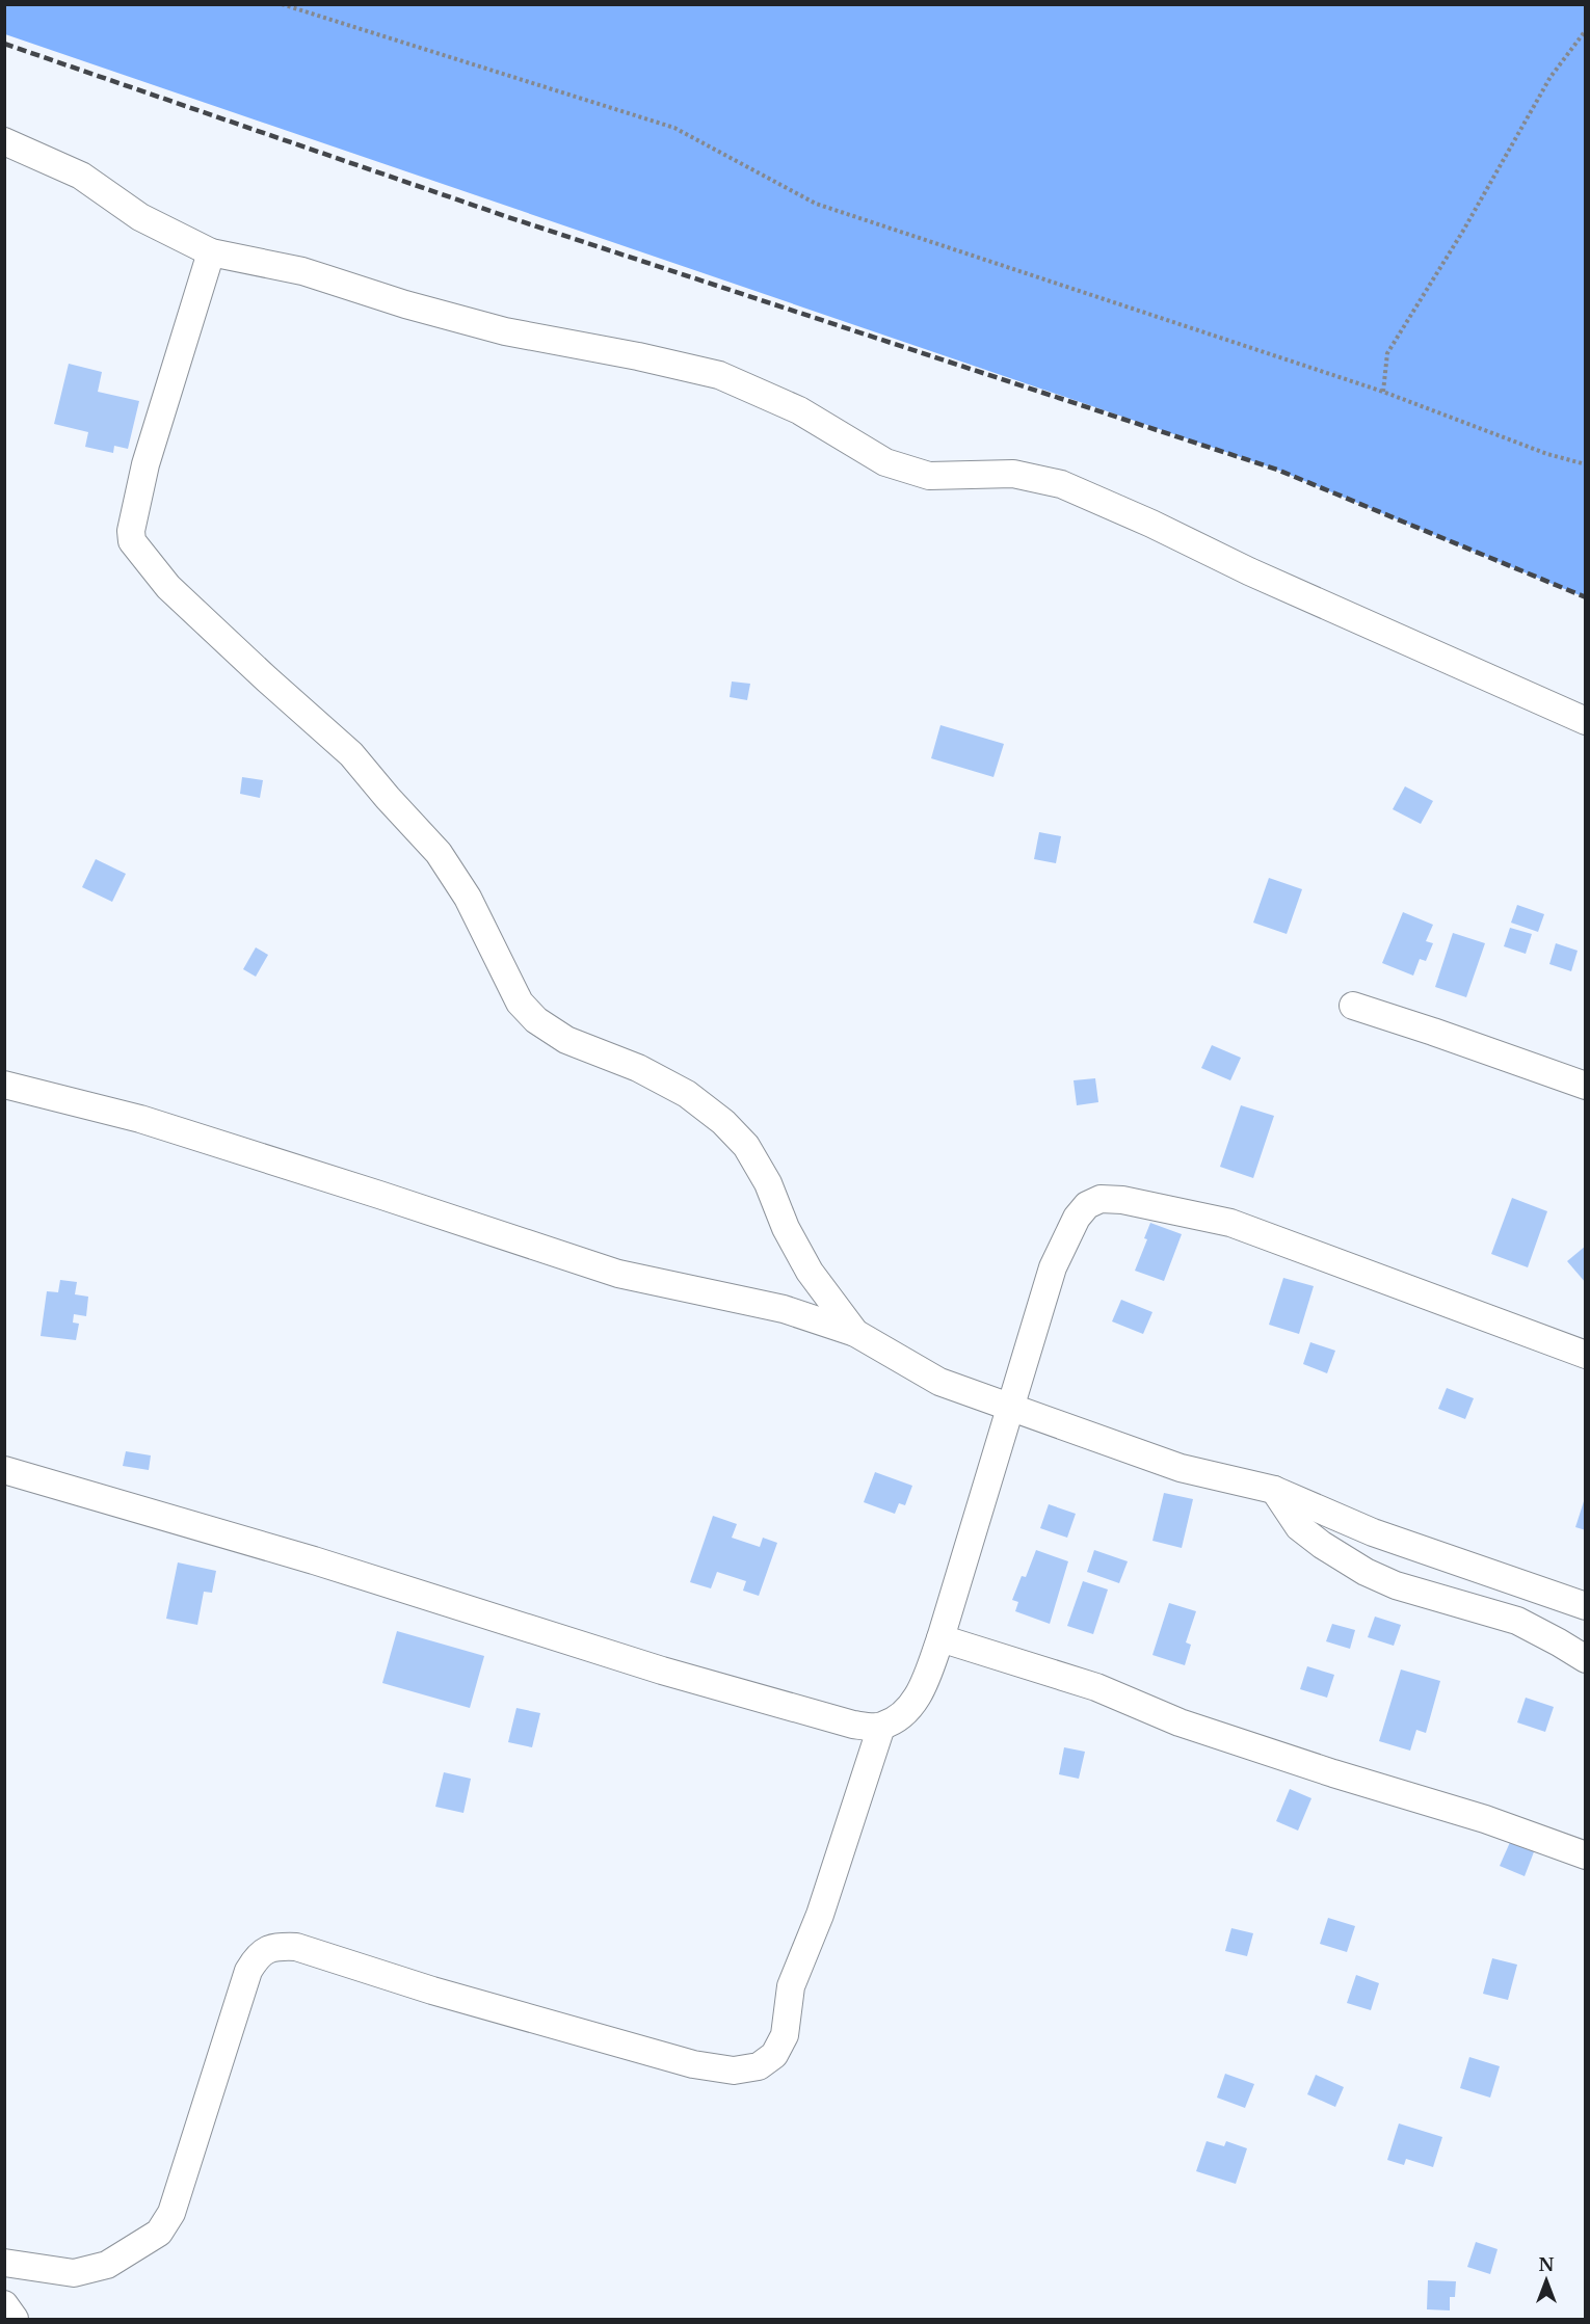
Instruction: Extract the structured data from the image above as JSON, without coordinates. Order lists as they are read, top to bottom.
{
  "north": "top"
}
